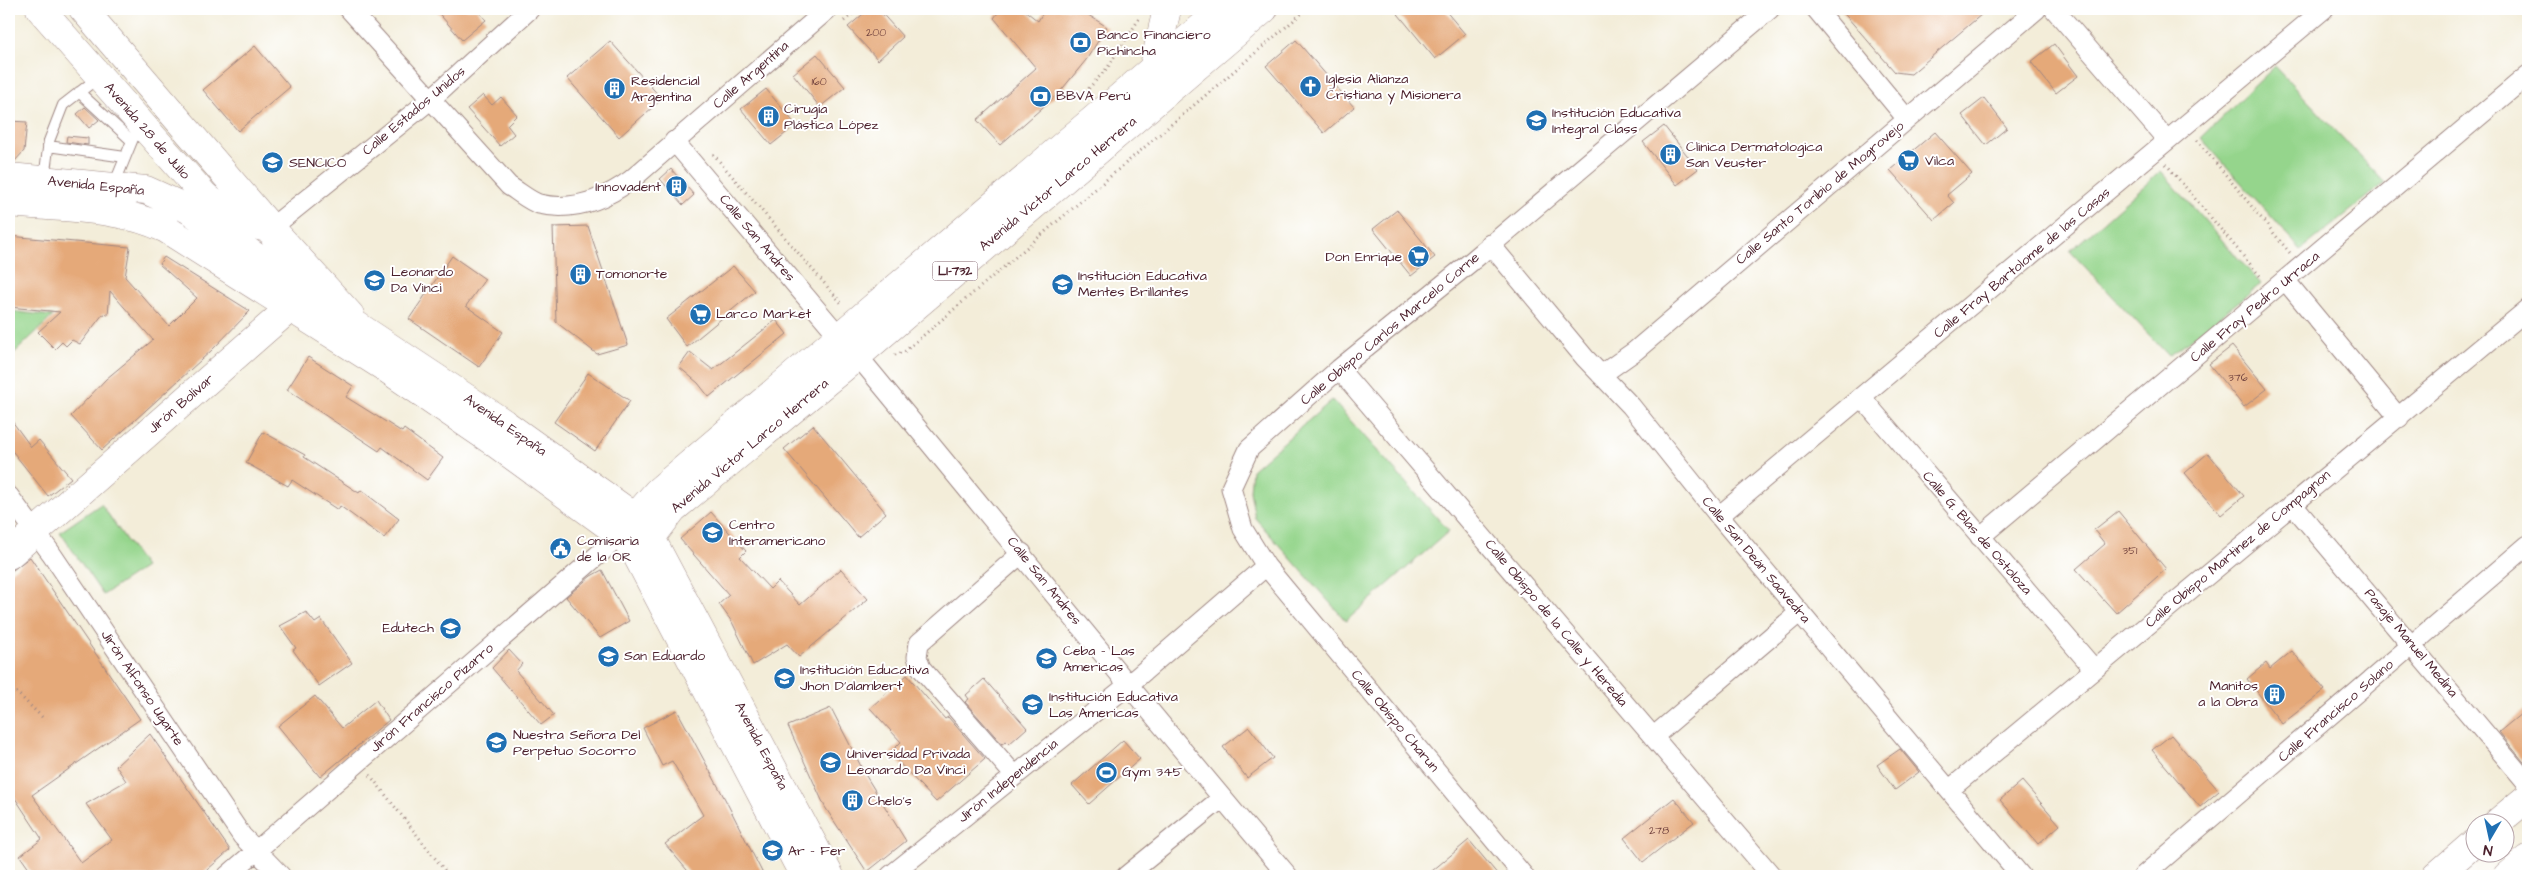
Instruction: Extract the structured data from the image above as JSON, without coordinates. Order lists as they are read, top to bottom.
{
  "streets": {
    "main road": [
      "Avenida 28 de Julio",
      "Avenida Víctor Larco Herrera",
      "Avenida España",
      "LI-732",
      "Jirón Bolívar"
    ],
    "street": [
      "Calle Argentina",
      "Calle Estados Unidos",
      "Calle Santo Toribio de Mogrovejo",
      "Calle San Andres",
      "Calle Fray Bartolome de las Casas",
      "Calle Fray Pedro Urraca",
      "Calle Obispo Carlos Marcelo Corne",
      "Calle G. Blas de Ostoloza",
      "Calle Obispo Martinez de Compagnon",
      "Calle San Deán Saavedra",
      "Calle Obispo de la Calle y Heredia",
      "Pasaje Manuel Medina",
      "Jirón Alfonso Ugarte",
      "Jirón Francisco Pizarro",
      "Calle Francisco Solano",
      "Calle Obispo Charun",
      "Jirón Independencia"
    ]
  },
  "crossings": [
    ["Calle Argentina", "Calle Estados Unidos"],
    ["Calle Argentina", "Calle San Andres"],
    ["Calle Estados Unidos", "Avenida 28 de Julio"],
    ["Avenida Víctor Larco Herrera", "Avenida España"],
    ["Avenida Víctor Larco Herrera", "Calle San Andres"],
    ["Avenida Víctor Larco Herrera", "Jirón Francisco Pizarro"],
    ["Avenida España", "Jirón Bolívar"],
    ["Avenida España", "Jirón Francisco Pizarro"],
    ["Calle Santo Toribio de Mogrovejo", "Calle San Deán Saavedra"],
    ["Calle San Andres", "Jirón Independencia"],
    ["Calle Fray Bartolome de las Casas", "Calle G. Blas de Ostoloza"],
    ["Calle Fray Bartolome de las Casas", "Calle San Deán Saavedra"],
    ["Calle Fray Pedro Urraca", "Calle G. Blas de Ostoloza"],
    ["Calle Obispo Carlos Marcelo Corne", "Calle San Deán Saavedra"],
    ["Calle Obispo Carlos Marcelo Corne", "Calle Obispo de la Calle y Heredia"],
    ["Calle Obispo Carlos Marcelo Corne", "Calle Obispo Charun"],
    ["Jirón Bolívar", "Jirón Alfonso Ugarte"],
    ["Calle G. Blas de Ostoloza", "Calle Obispo Martinez de Compagnon"],
    ["Calle Obispo Martinez de Compagnon", "Calle San Deán Saavedra"],
    ["Calle Obispo Martinez de Compagnon", "Pasaje Manuel Medina"],
    ["Pasaje Manuel Medina", "Calle Francisco Solano"],
    ["Jirón Alfonso Ugarte", "Jirón Francisco Pizarro"]
  ],
  "places": {
    "bank": ["Banco Financiero Pichincha", "BBVA Perú"],
    "church": ["Iglesia Alianza Cristiana y Misionera"],
    "building": [
      "Residencial Argentina",
      "Cirugía Plástica López",
      "Clinica Dermatologica San Veuster",
      "Innovadent",
      "Tomonorte",
      "Manitos a la Obra",
      "Chelo's"
    ],
    "school or university": [
      "Institución Educativa Integral Class",
      "SENCICO",
      "Leonardo Da Vinci",
      "Institución Educativa Mentes Brillantes",
      "Centro Interamericano",
      "Edutech",
      "San Eduardo",
      "Ceba - Las Americas",
      "Institución Educativa Jhon D'alambert",
      "Institución Educativa Las Americas",
      "Nuestra Señora Del Perpetuo Socorro",
      "Universidad Privada Leonardo Da Vinci",
      "Ar - Fer"
    ],
    "supermarket": ["Vilca", "Don Enrique", "Larco Market"],
    "public building": ["Comisarìa de la OR"],
    "sports": ["Gym 345"]
  },
  "house_numbers": [
    "200",
    "160",
    "376",
    "351",
    "278"
  ],
  "north": "bottom"
}
